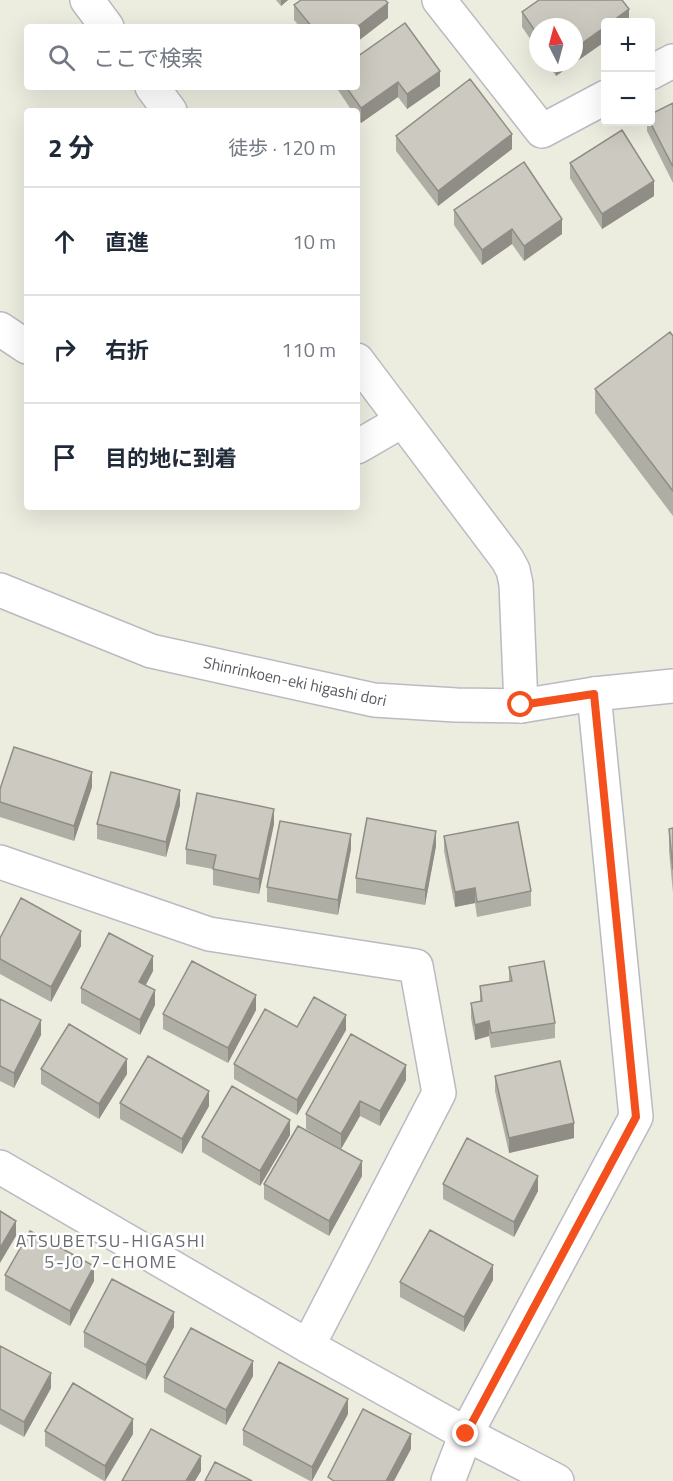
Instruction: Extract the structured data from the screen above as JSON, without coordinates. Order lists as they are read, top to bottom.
{
  "streets": {
    "street": ["Shinrinkoen-eki higashi dori"]
  },
  "districts": ["ATSUBETSU-HIGASHI 5-JO 7-CHOME"],
  "north": "top",
  "page": {
    "map_buttons": ["+", "−"],
    "search": "ここで検索",
    "heading": ["2 分", "徒歩 · 120 m"],
    "list": [
      ["直進", "10 m"],
      ["右折", "110 m"],
      "目的地に到着"
    ]
  }
}
